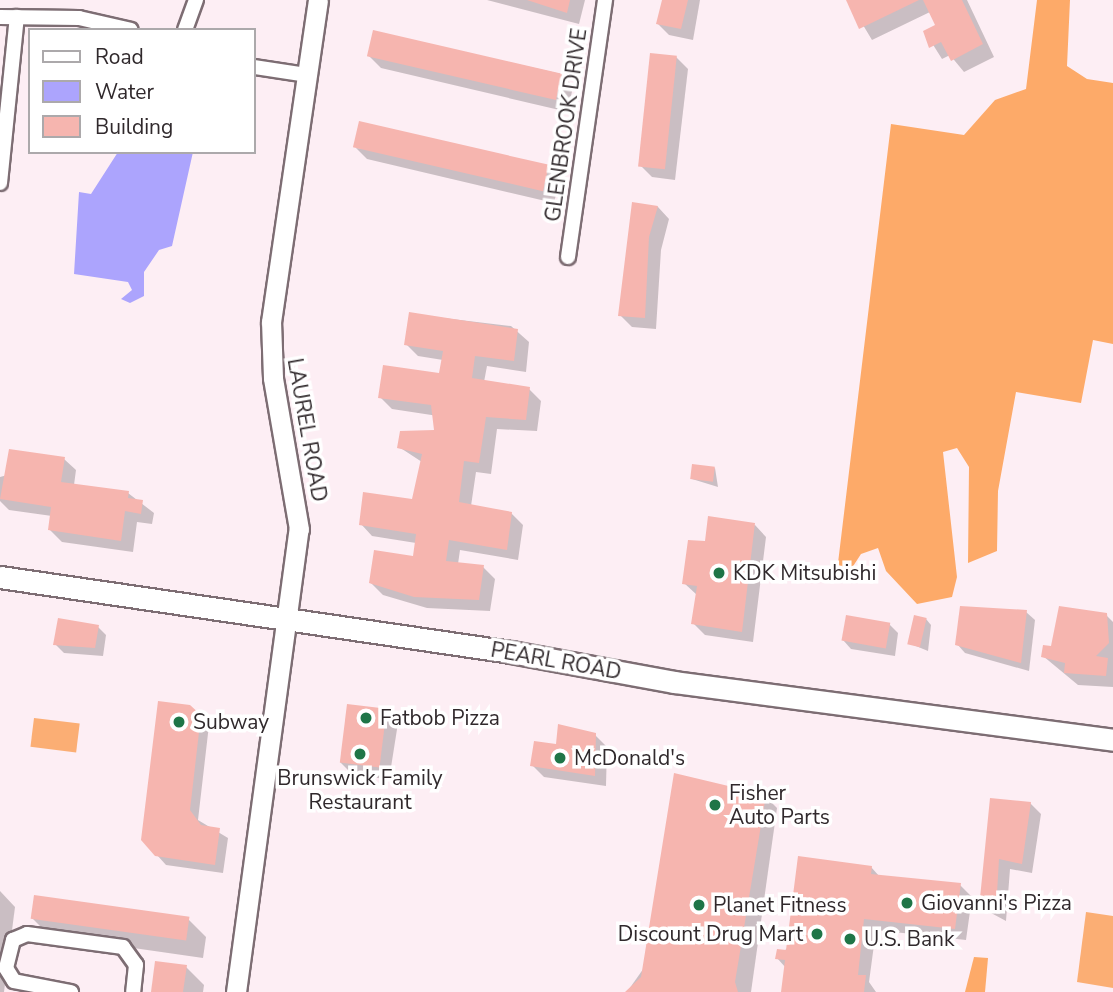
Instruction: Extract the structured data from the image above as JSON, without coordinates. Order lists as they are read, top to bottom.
{
  "streets": {
    "main road": ["PEARL ROAD"],
    "street": ["GLENBROOK DRIVE", "LAUREL ROAD"]
  },
  "crossings": [
    ["LAUREL ROAD", "PEARL ROAD"]
  ],
  "places": [
    "KDK Mitsubishi",
    "Fatbob Pizza",
    "Subway",
    "Brunswick Family Restaurant",
    "McDonald's",
    "Fisher Auto Parts",
    "Giovanni's Pizza",
    "Planet Fitness",
    "Discount Drug Mart",
    "U.S. Bank"
  ],
  "legend": ["Road", "Water", "Building"]
}
